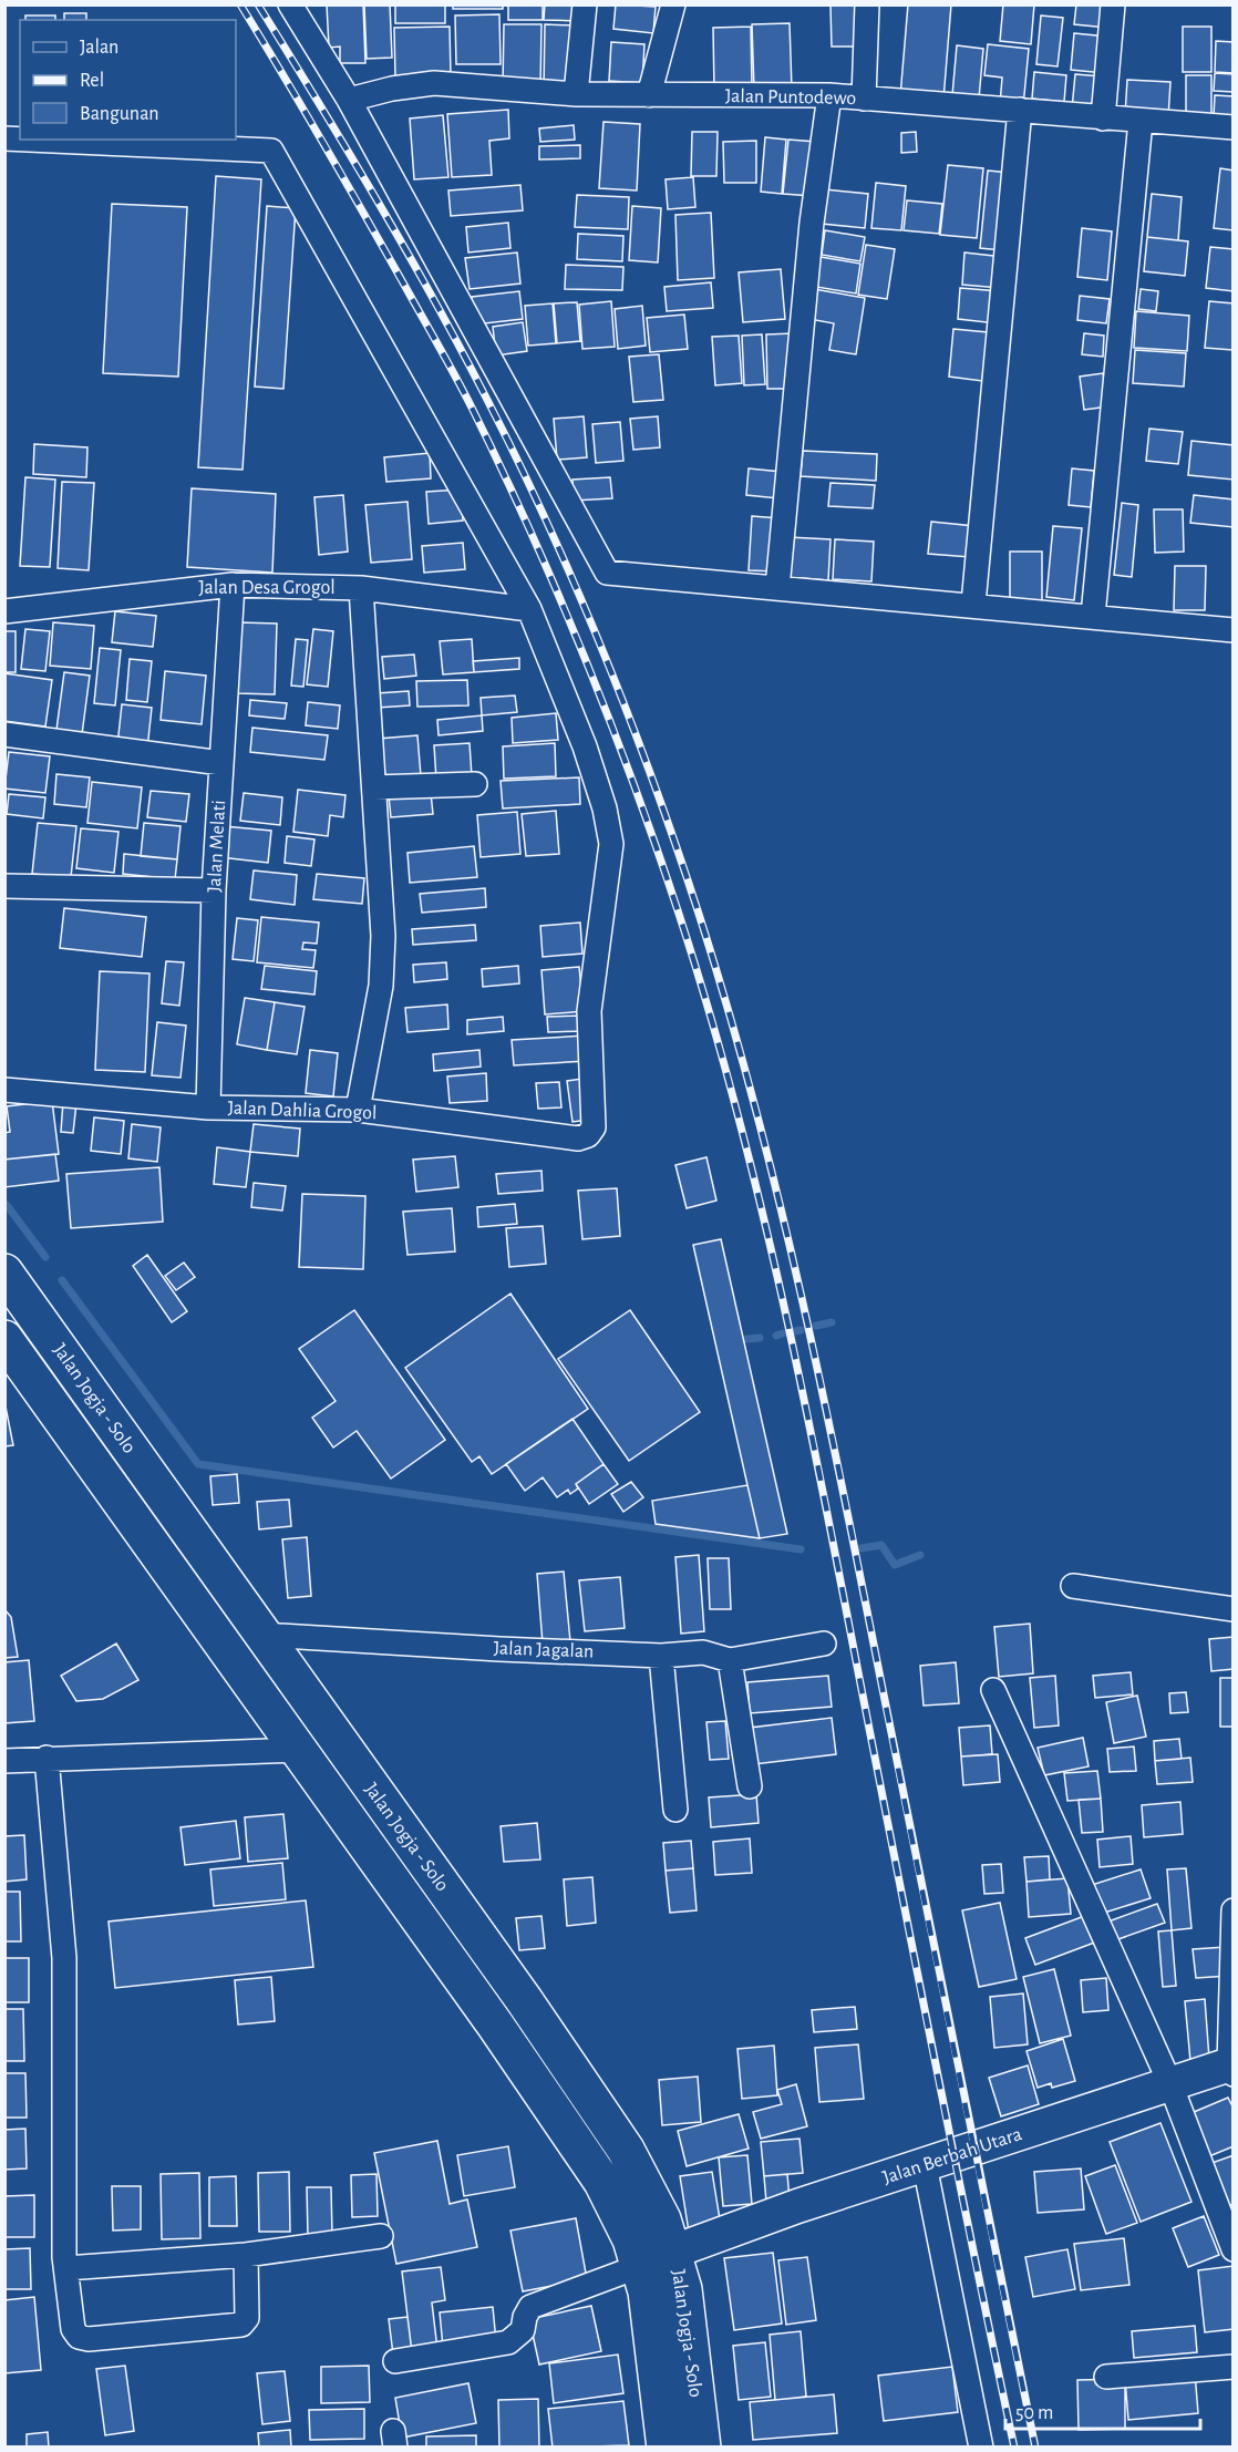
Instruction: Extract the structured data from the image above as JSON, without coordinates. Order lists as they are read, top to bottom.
{
  "streets": {
    "highway": ["Jalan Jogja - Solo"],
    "main road": ["Jalan Berbah Utara"],
    "street": [
      "Jalan Puntodewo",
      "Jalan Desa Grogol",
      "Jalan Melati",
      "Jalan Dahlia Grogol",
      "Jalan Jagalan"
    ]
  },
  "crossings": [
    ["Jalan Desa Grogol", "Jalan Melati"],
    ["Jalan Desa Grogol", "Jalan Dahlia Grogol"],
    ["Jalan Melati", "Jalan Dahlia Grogol"],
    ["Jalan Jogja - Solo", "Jalan Jagalan"],
    ["Jalan Jogja - Solo", "Jalan Berbah Utara"]
  ],
  "legend": ["Jalan", "Rel", "Bangunan"],
  "scale_bar": "50 m"
}
